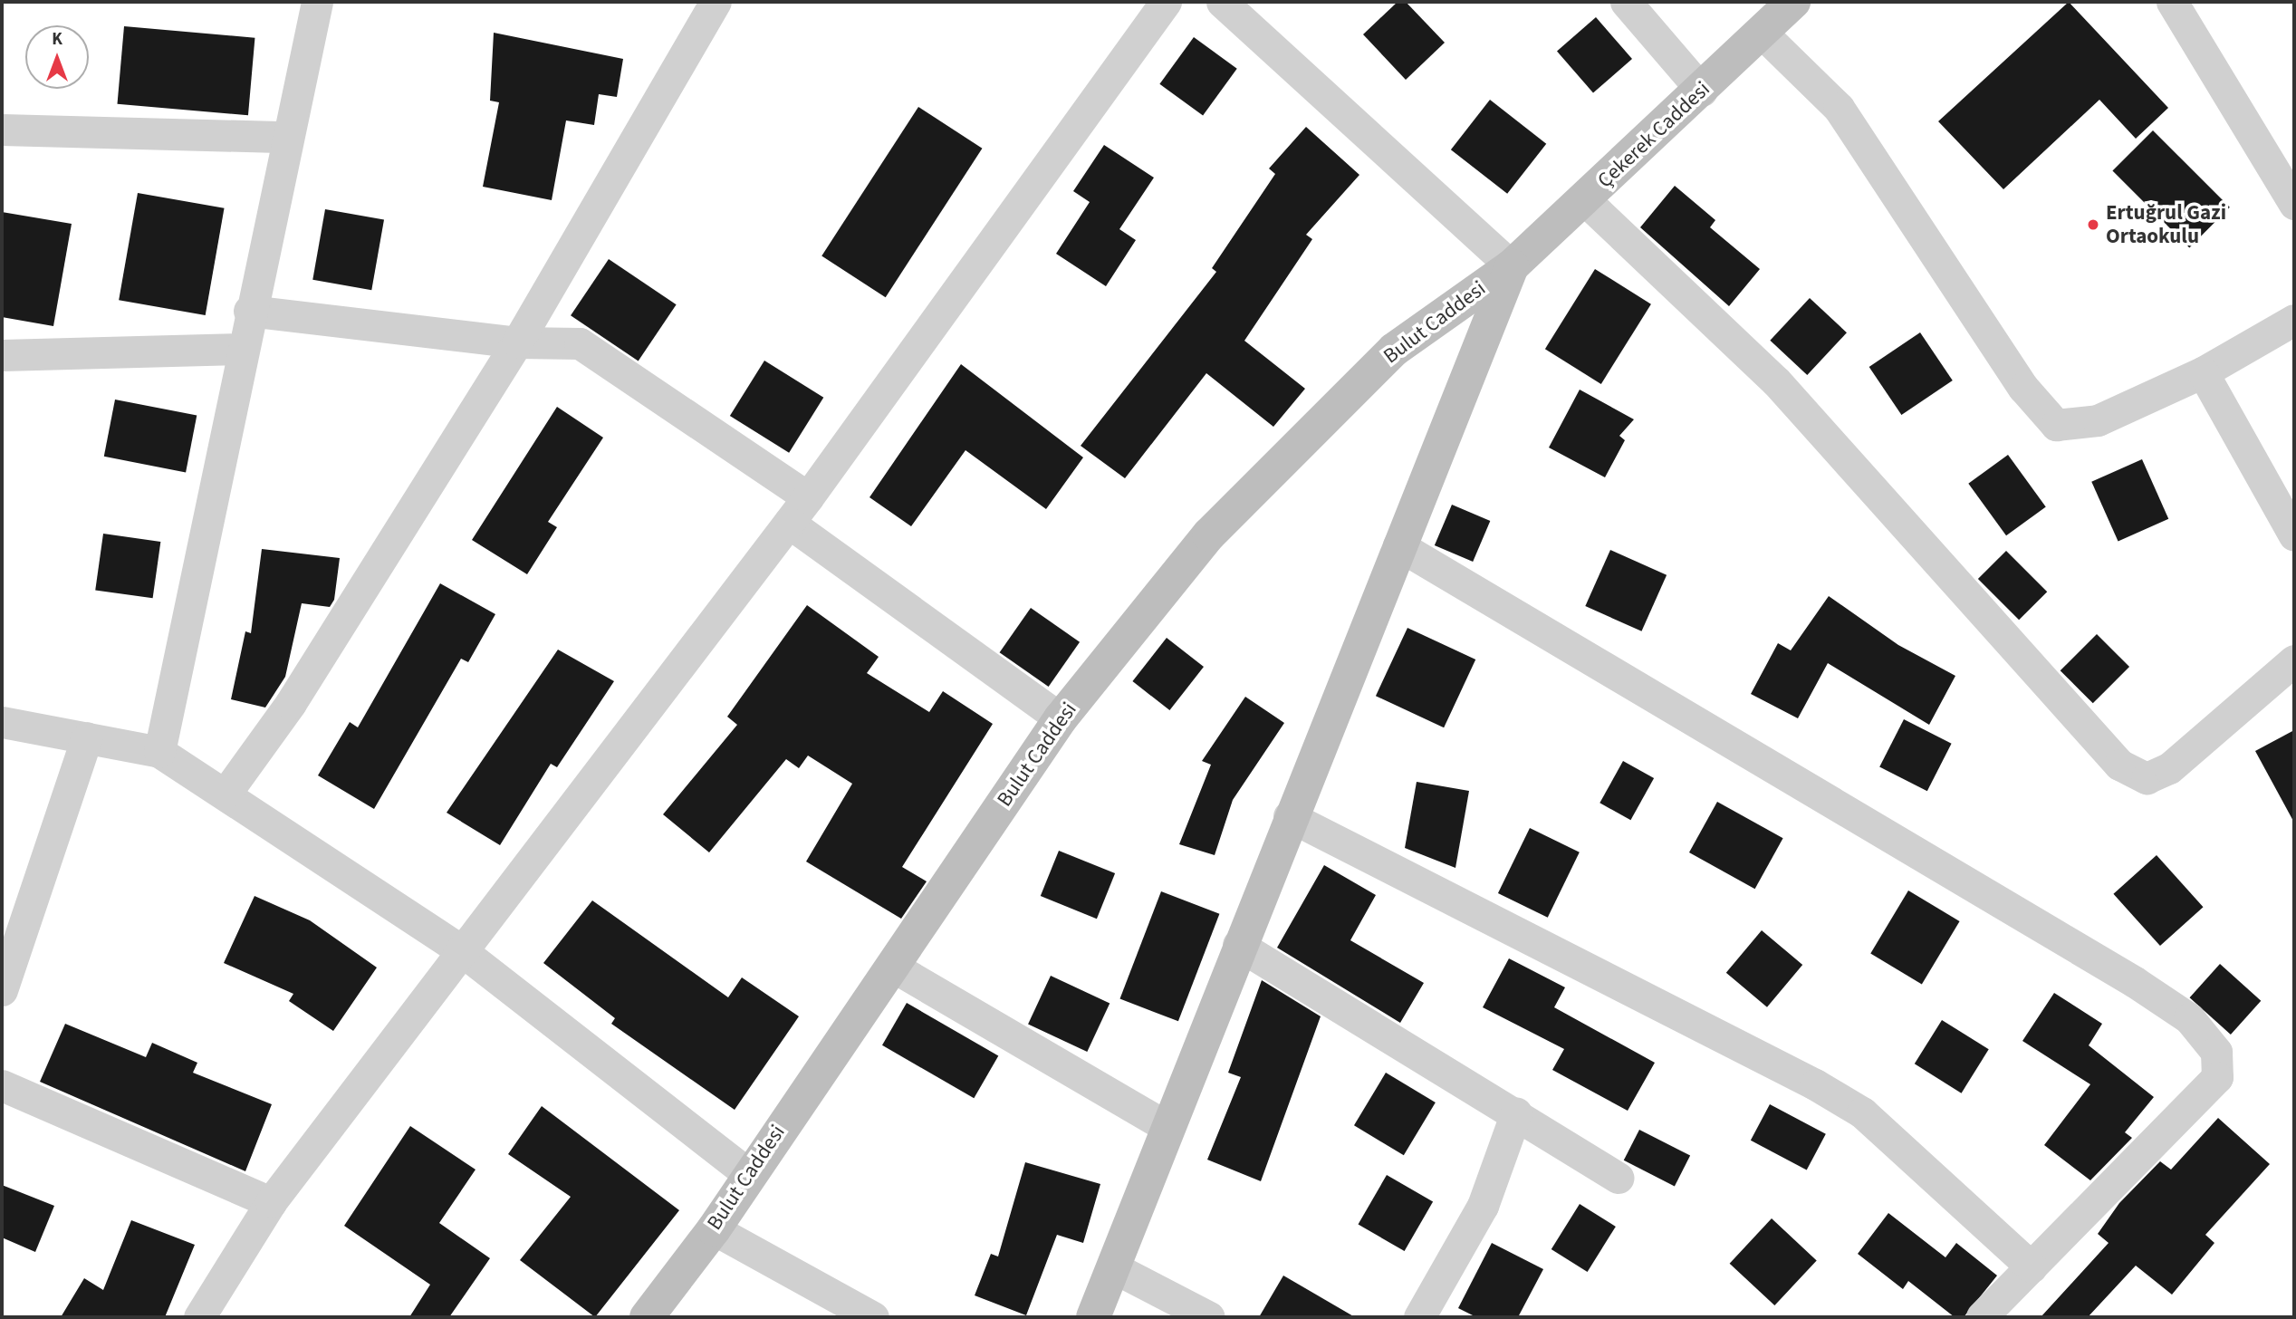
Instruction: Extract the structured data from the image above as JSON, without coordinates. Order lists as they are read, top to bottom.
{
  "streets": {
    "street": ["Çekerek Caddesi", "Bulut Caddesi"]
  },
  "crossings": [
    ["Çekerek Caddesi", "Bulut Caddesi"]
  ],
  "places": ["Ertuğrul Gazi Ortaokulu"],
  "north": "top"
}
